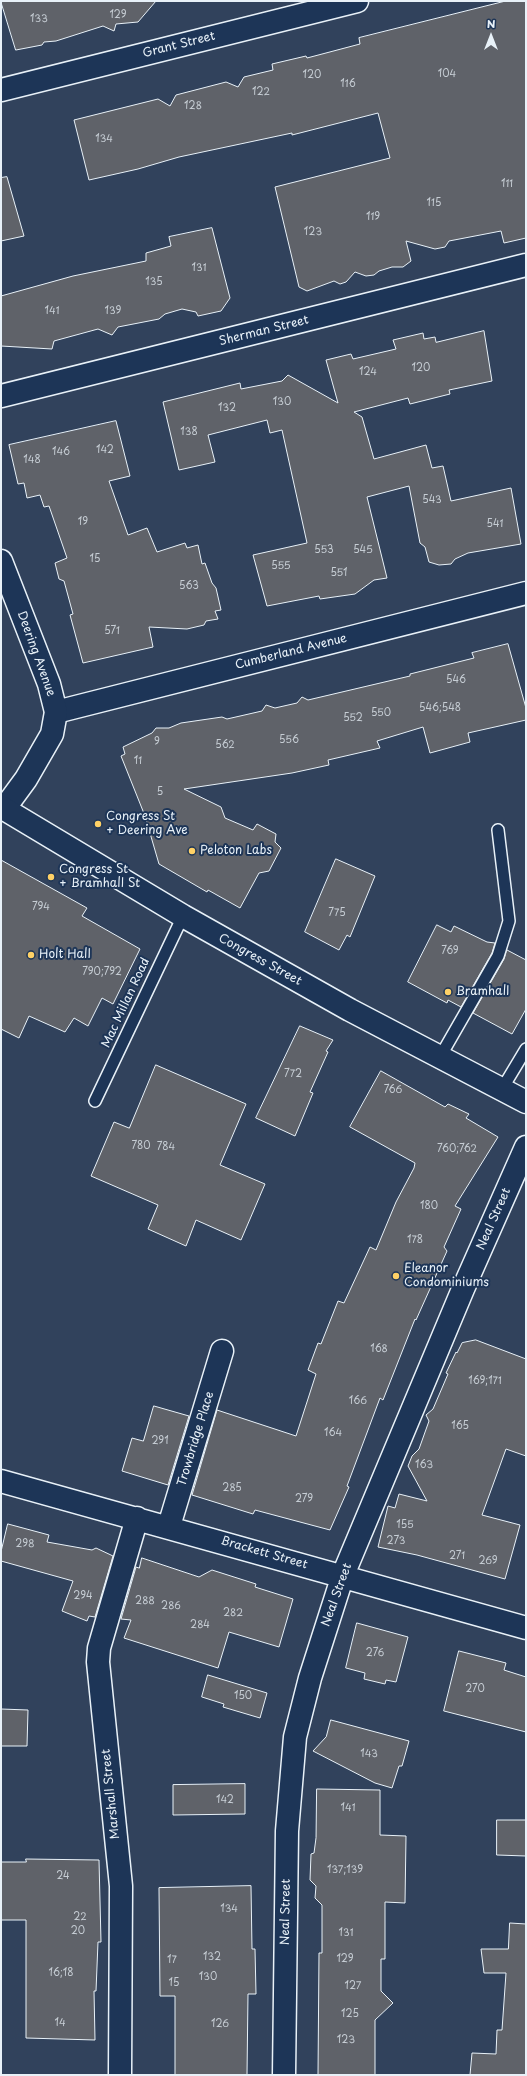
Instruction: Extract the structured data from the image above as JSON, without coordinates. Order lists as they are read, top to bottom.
{
  "streets": {
    "street": [
      "Grant Street",
      "Sherman Street",
      "Cumberland Avenue",
      "Deering Avenue",
      "Congress Street",
      "Neal Street",
      "Trowbridge Place",
      "Brackett Street",
      "Marshall Street"
    ],
    "lane": ["Mac Millan Road"]
  },
  "crossings": [
    ["Cumberland Avenue", "Deering Avenue"],
    ["Deering Avenue", "Congress Street"],
    ["Congress Street", "Mac Millan Road"],
    ["Neal Street", "Brackett Street"],
    ["Trowbridge Place", "Brackett Street"],
    ["Brackett Street", "Marshall Street"]
  ],
  "places": [
    "Congress St + Deering Ave",
    "Peloton Labs",
    "Congress St + Bramhall St",
    "Holt Hall",
    "Bramhall",
    "Eleanor Condominiums"
  ],
  "house_numbers": [
    "129",
    "133",
    "104",
    "120",
    "116",
    "122",
    "128",
    "134",
    "111",
    "115",
    "119",
    "123",
    "131",
    "135",
    "141",
    "139",
    "120",
    "124",
    "130",
    "132",
    "138",
    "142",
    "146",
    "148",
    "543",
    "19",
    "541",
    "553",
    "545",
    "15",
    "555",
    "551",
    "563",
    "571",
    "546",
    "546;548",
    "550",
    "552",
    "556",
    "9",
    "562",
    "11",
    "5",
    "794",
    "775",
    "769",
    "790;792",
    "772",
    "766",
    "780",
    "784",
    "760;762",
    "180",
    "178",
    "168",
    "169;171",
    "166",
    "165",
    "164",
    "291",
    "163",
    "285",
    "279",
    "155",
    "273",
    "298",
    "271",
    "269",
    "294",
    "288",
    "286",
    "282",
    "284",
    "276",
    "270",
    "150",
    "143",
    "142",
    "141",
    "137;139",
    "24",
    "134",
    "22",
    "20",
    "131",
    "132",
    "129",
    "17",
    "16;18",
    "130",
    "15",
    "127",
    "125",
    "14",
    "126",
    "123"
  ],
  "north": "top"
}
